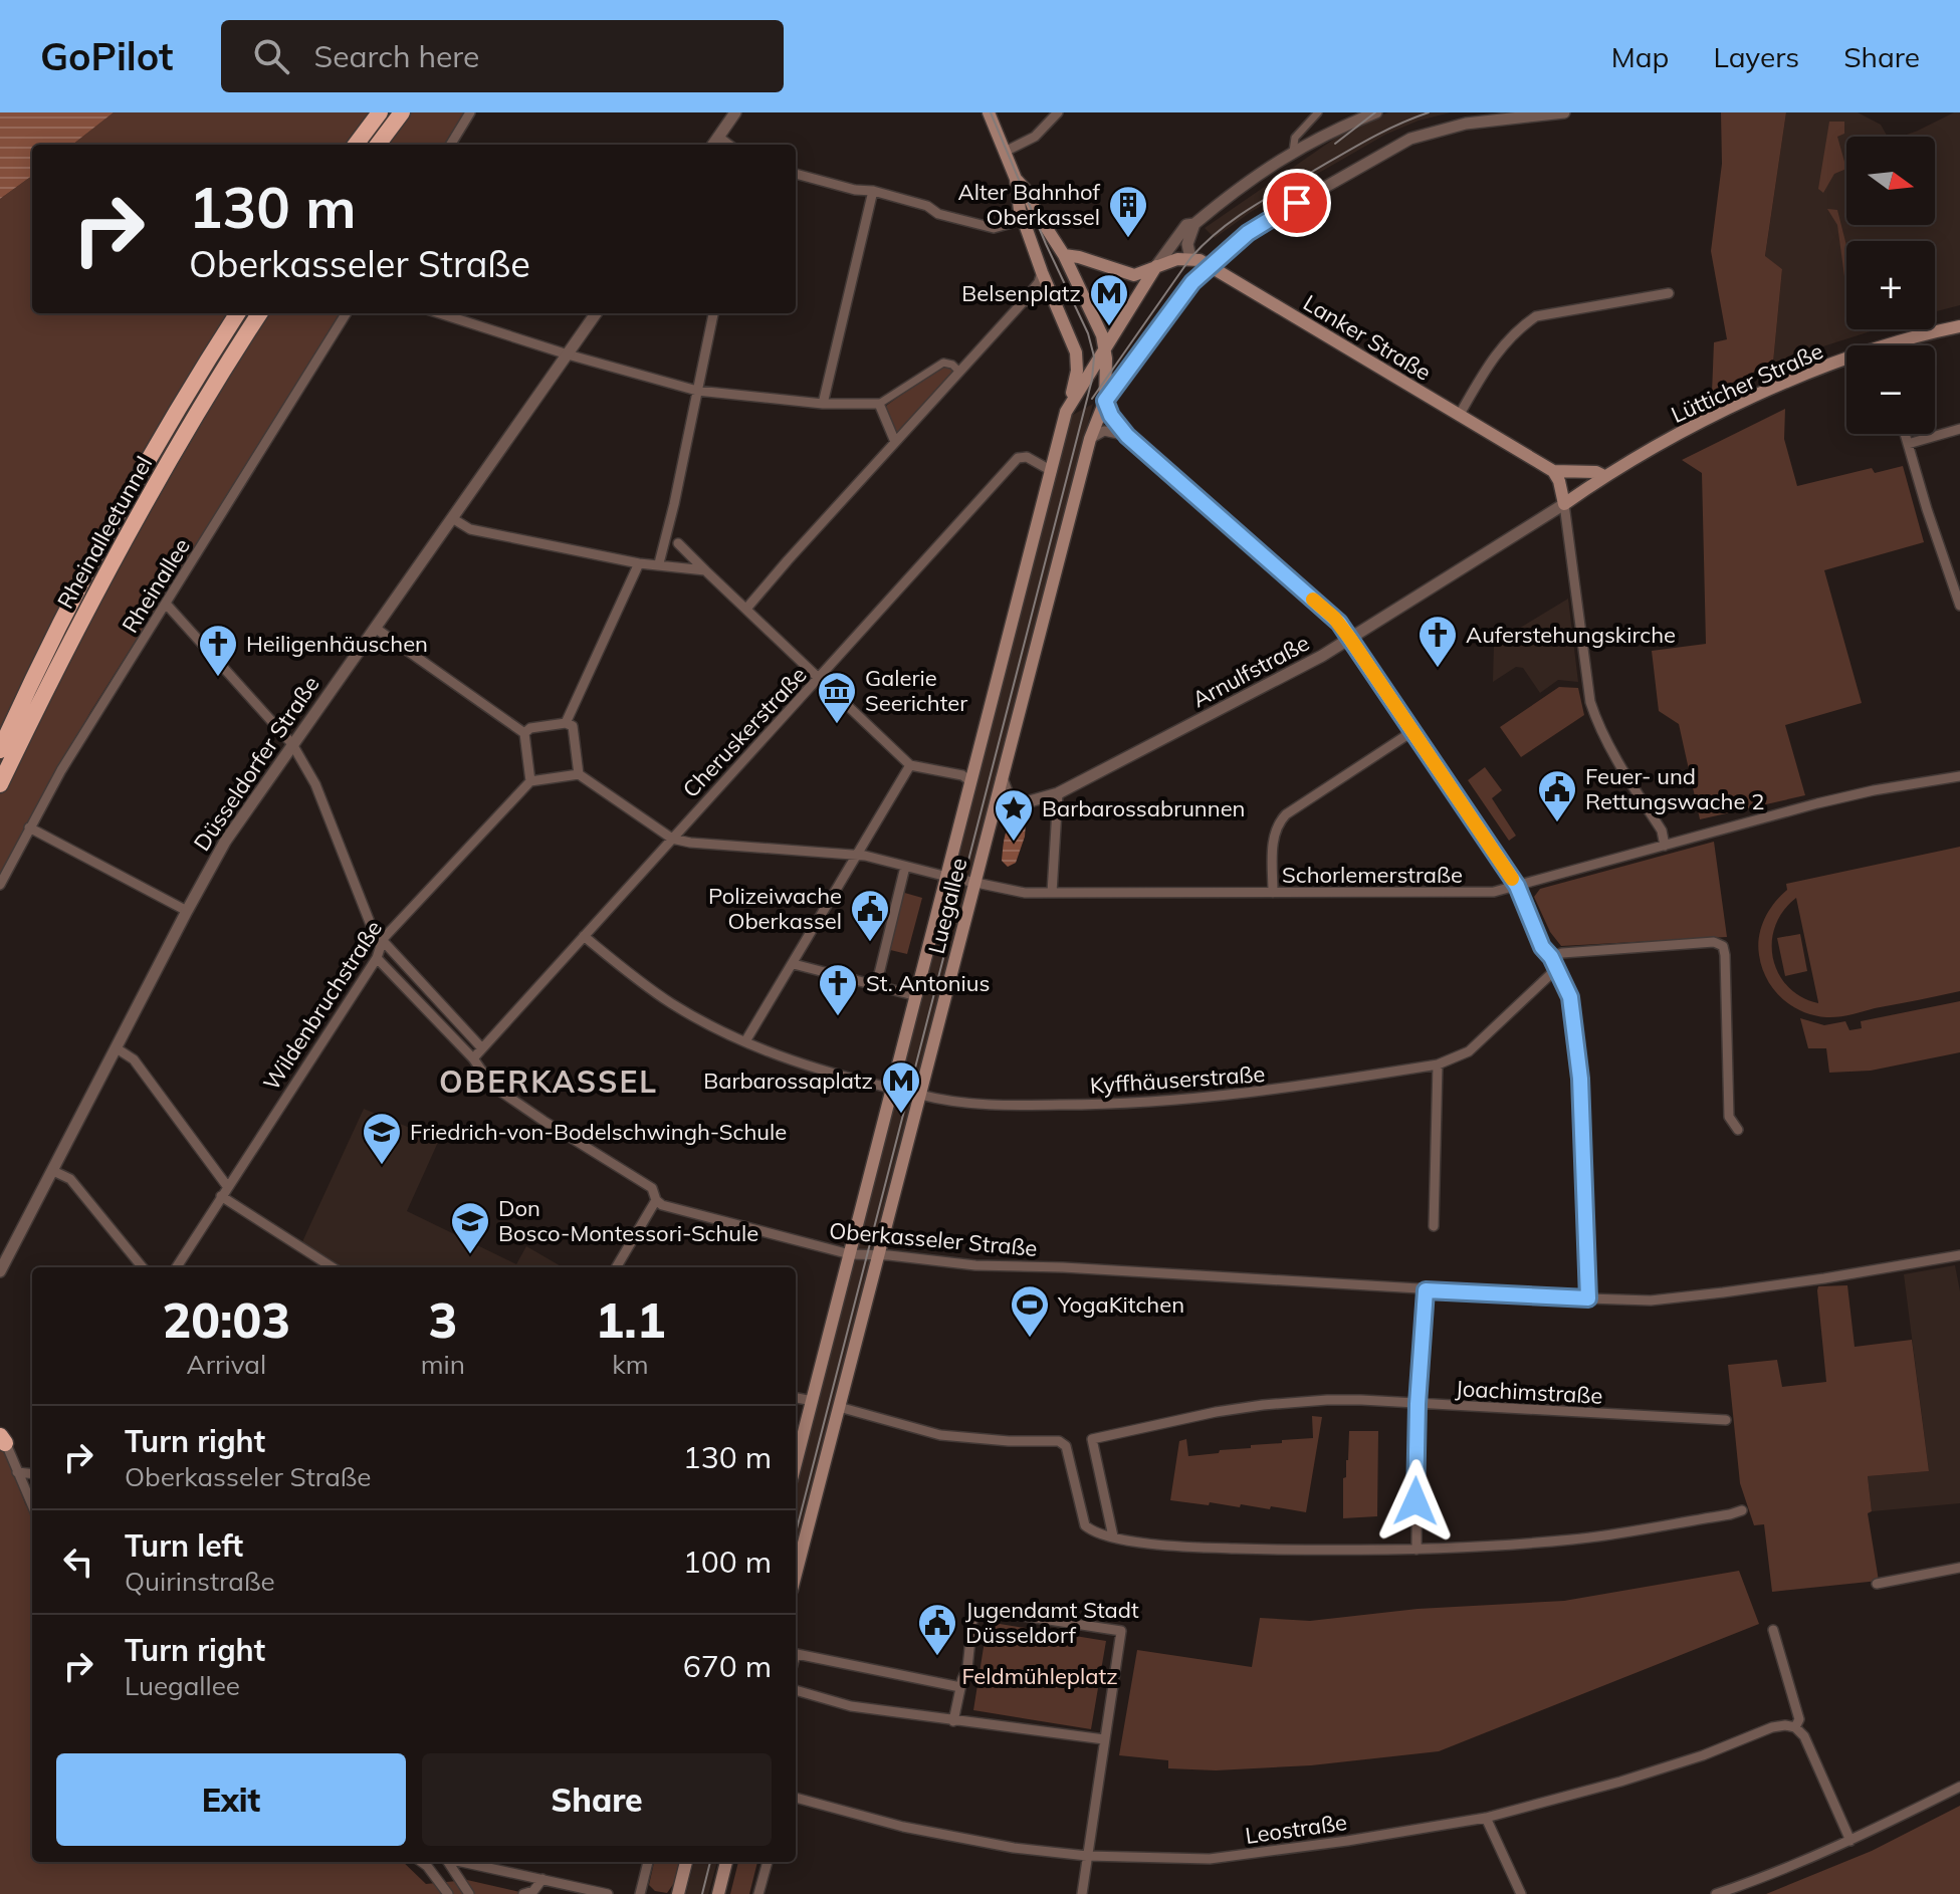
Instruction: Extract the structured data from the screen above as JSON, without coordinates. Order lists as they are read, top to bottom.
{
  "streets": {
    "highway": ["Rheinalleetunnel"],
    "main road": ["Lanker Straße", "Lütticher Straße", "Luegallee"],
    "street": [
      "Rheinallee",
      "Arnulfstraße",
      "Cheruskerstraße",
      "Düsseldorfer Straße",
      "Schorlemerstraße",
      "Wildenbruchstraße",
      "Kyffhäuserstraße",
      "Oberkasseler Straße",
      "Joachimstraße",
      "Leostraße"
    ]
  },
  "crossings": [
    ["Lanker Straße", "Lütticher Straße"],
    ["Lanker Straße", "Luegallee"],
    ["Lütticher Straße", "Arnulfstraße"],
    ["Cheruskerstraße", "Schorlemerstraße"],
    ["Cheruskerstraße", "Luegallee"],
    ["Cheruskerstraße", "Oberkasseler Straße"],
    ["Schorlemerstraße", "Luegallee"],
    ["Luegallee", "Kyffhäuserstraße"],
    ["Luegallee", "Oberkasseler Straße"],
    ["Wildenbruchstraße", "Oberkasseler Straße"]
  ],
  "districts": ["OBERKASSEL"],
  "parks": ["Feldmühleplatz"],
  "places": {
    "building": ["Alter Bahnhof Oberkassel"],
    "metro station": ["Belsenplatz", "Barbarossaplatz"],
    "church": ["Auferstehungskirche", "Heiligenhäuschen", "St. Antonius"],
    "museum": ["Galerie Seerichter"],
    "public building": ["Feuer- und Rettungswache 2", "Polizeiwache Oberkassel", "Jugendamt Stadt Düsseldorf"],
    "place": ["Barbarossabrunnen"],
    "school or university": ["Friedrich-von-Bodelschwingh-Schule", "Don Bosco-Montessori-Schule"],
    "sports": ["YogaKitchen"]
  },
  "north": "right",
  "page": {
    "header": "GoPilot",
    "search": "Search here",
    "nav": ["Map", "Layers", "Share"],
    "map_buttons": ["+", "−"],
    "turn": ["130 m", "Oberkasseler Straße"],
    "eta": [
      "20:03",
      "Arrival",
      "3",
      "min",
      "1.1",
      "km"
    ],
    "list": [
      {
        "name": "Turn right",
        "note": "Oberkasseler Straße",
        "value": "130 m"
      },
      {
        "name": "Turn left",
        "note": "Quirinstraße",
        "value": "100 m"
      },
      {
        "name": "Turn right",
        "note": "Luegallee",
        "value": "670 m"
      }
    ],
    "buttons": ["Exit", "Share"]
  }
}
